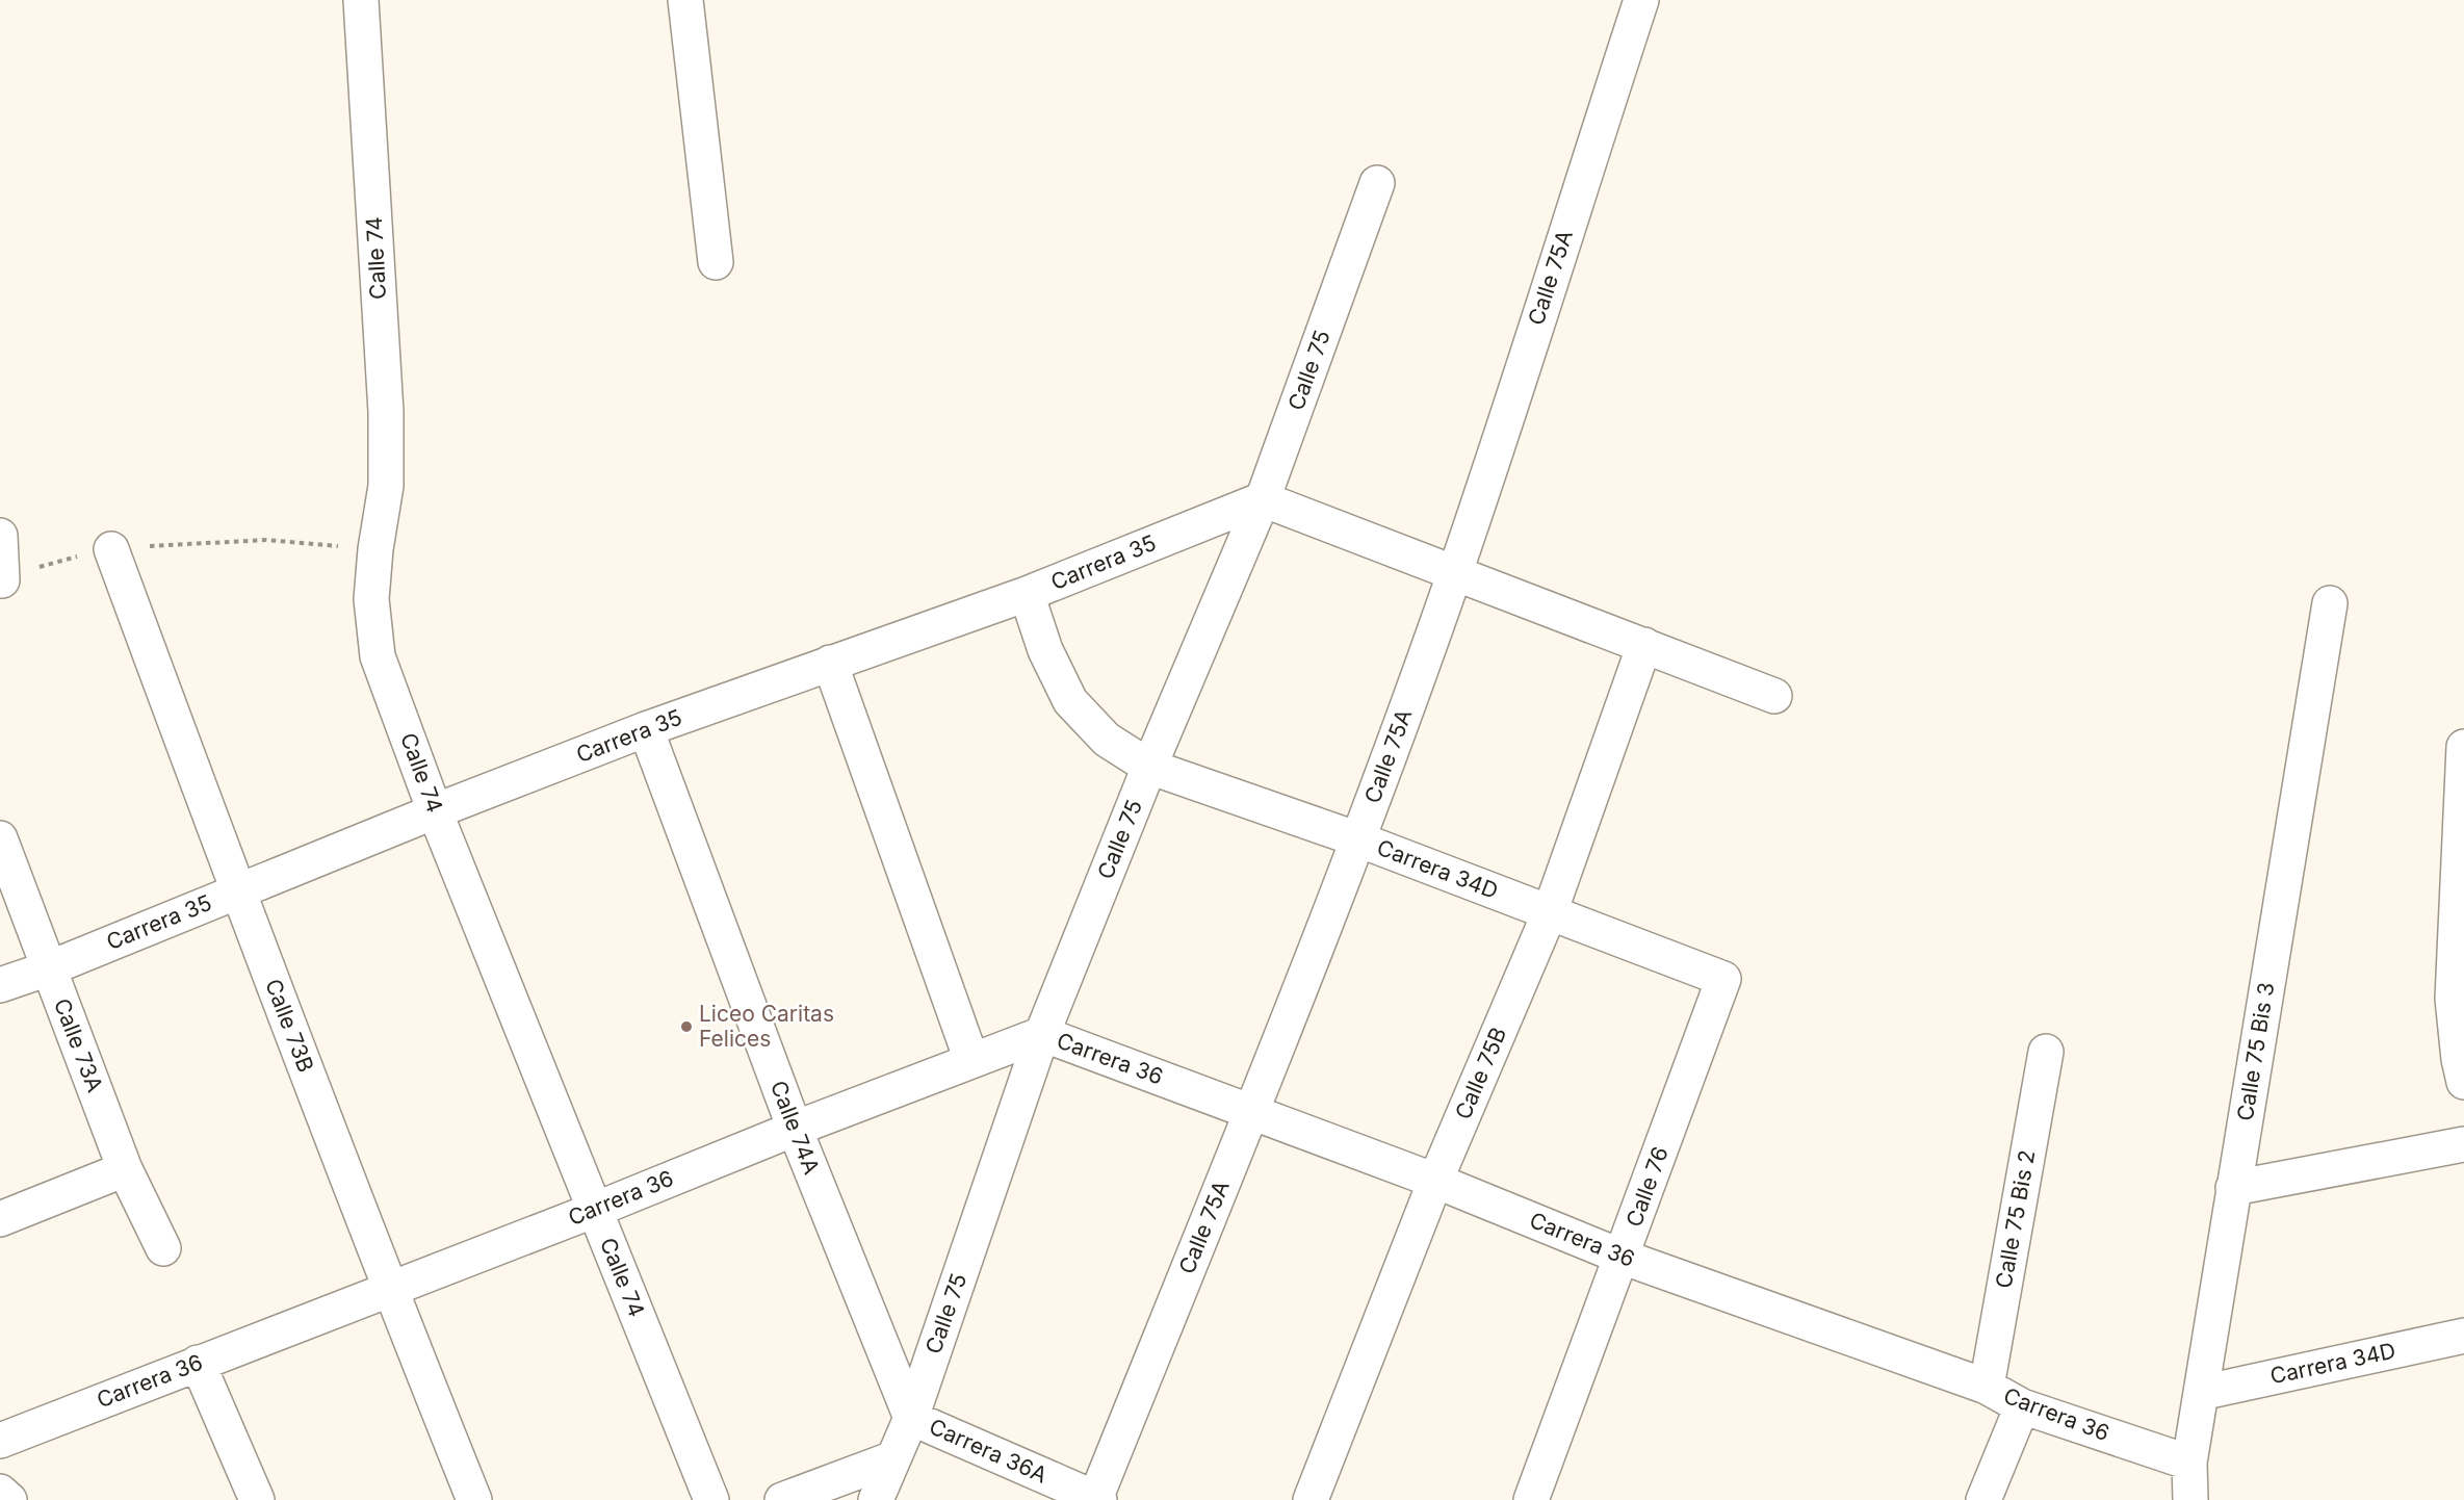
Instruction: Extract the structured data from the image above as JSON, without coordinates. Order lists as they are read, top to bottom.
{
  "streets": {
    "street": [
      "Calle 74",
      "Calle 75A",
      "Calle 75",
      "Carrera 35",
      "Carrera 34D",
      "Calle 73B",
      "Calle 73A",
      "Calle 75 Bis 3",
      "Carrera 36",
      "Calle 75B",
      "Calle 74A",
      "Calle 76",
      "Calle 75 Bis 2",
      "Carrera 36A"
    ]
  },
  "crossings": [
    ["Calle 74", "Carrera 35"],
    ["Calle 74", "Carrera 36"],
    ["Calle 75A", "Carrera 34D"],
    ["Calle 75A", "Carrera 36"],
    ["Calle 75A", "Carrera 36A"],
    ["Calle 75", "Carrera 35"],
    ["Calle 75", "Carrera 34D"],
    ["Calle 75", "Carrera 36"],
    ["Calle 75", "Calle 74A"],
    ["Calle 75", "Carrera 36A"],
    ["Carrera 35", "Carrera 34D"],
    ["Carrera 35", "Calle 73B"],
    ["Carrera 35", "Calle 73A"],
    ["Carrera 35", "Calle 74A"],
    ["Carrera 34D", "Calle 75 Bis 3"],
    ["Carrera 34D", "Calle 75B"],
    ["Carrera 34D", "Calle 76"],
    ["Calle 73B", "Carrera 36"],
    ["Calle 75 Bis 3", "Carrera 36"],
    ["Carrera 36", "Calle 75B"],
    ["Carrera 36", "Calle 74A"],
    ["Carrera 36", "Calle 76"],
    ["Carrera 36", "Calle 75 Bis 2"],
    ["Calle 74A", "Carrera 36A"]
  ],
  "places": ["Liceo Caritas Felices"]
}
